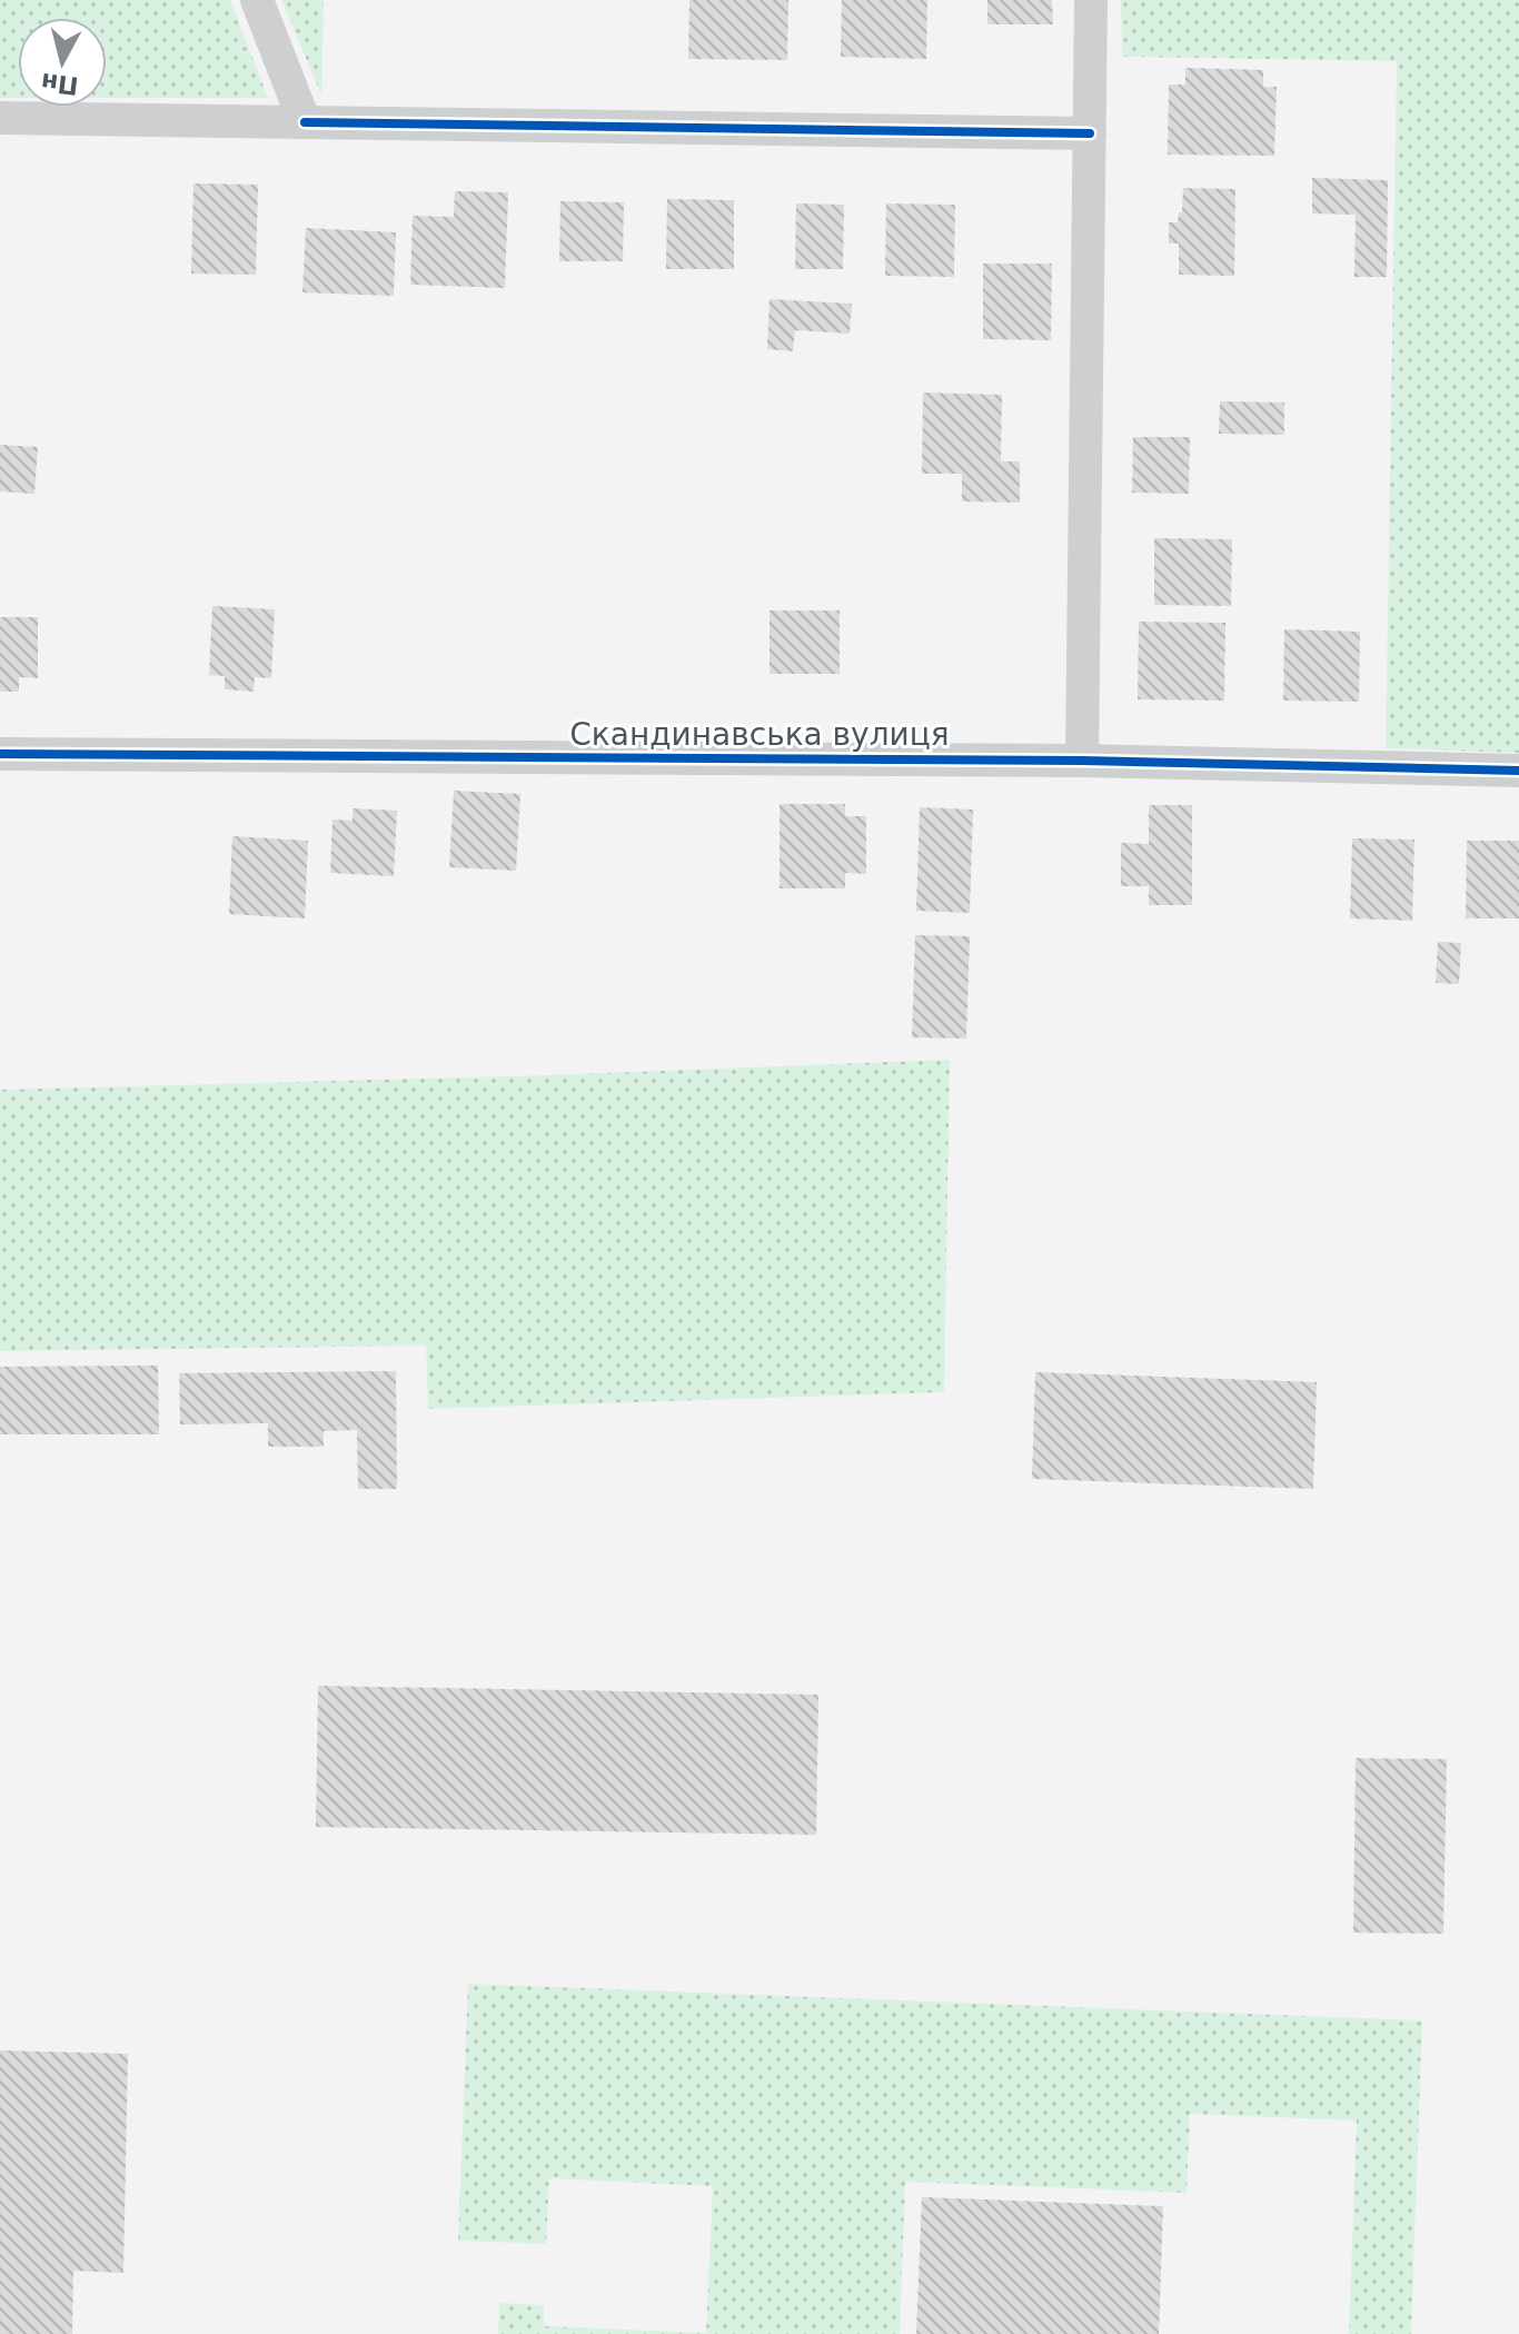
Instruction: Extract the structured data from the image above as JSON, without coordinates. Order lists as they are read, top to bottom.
{
  "streets": {
    "street": ["Скандинавська вулиця"]
  },
  "north": "bottom"
}
